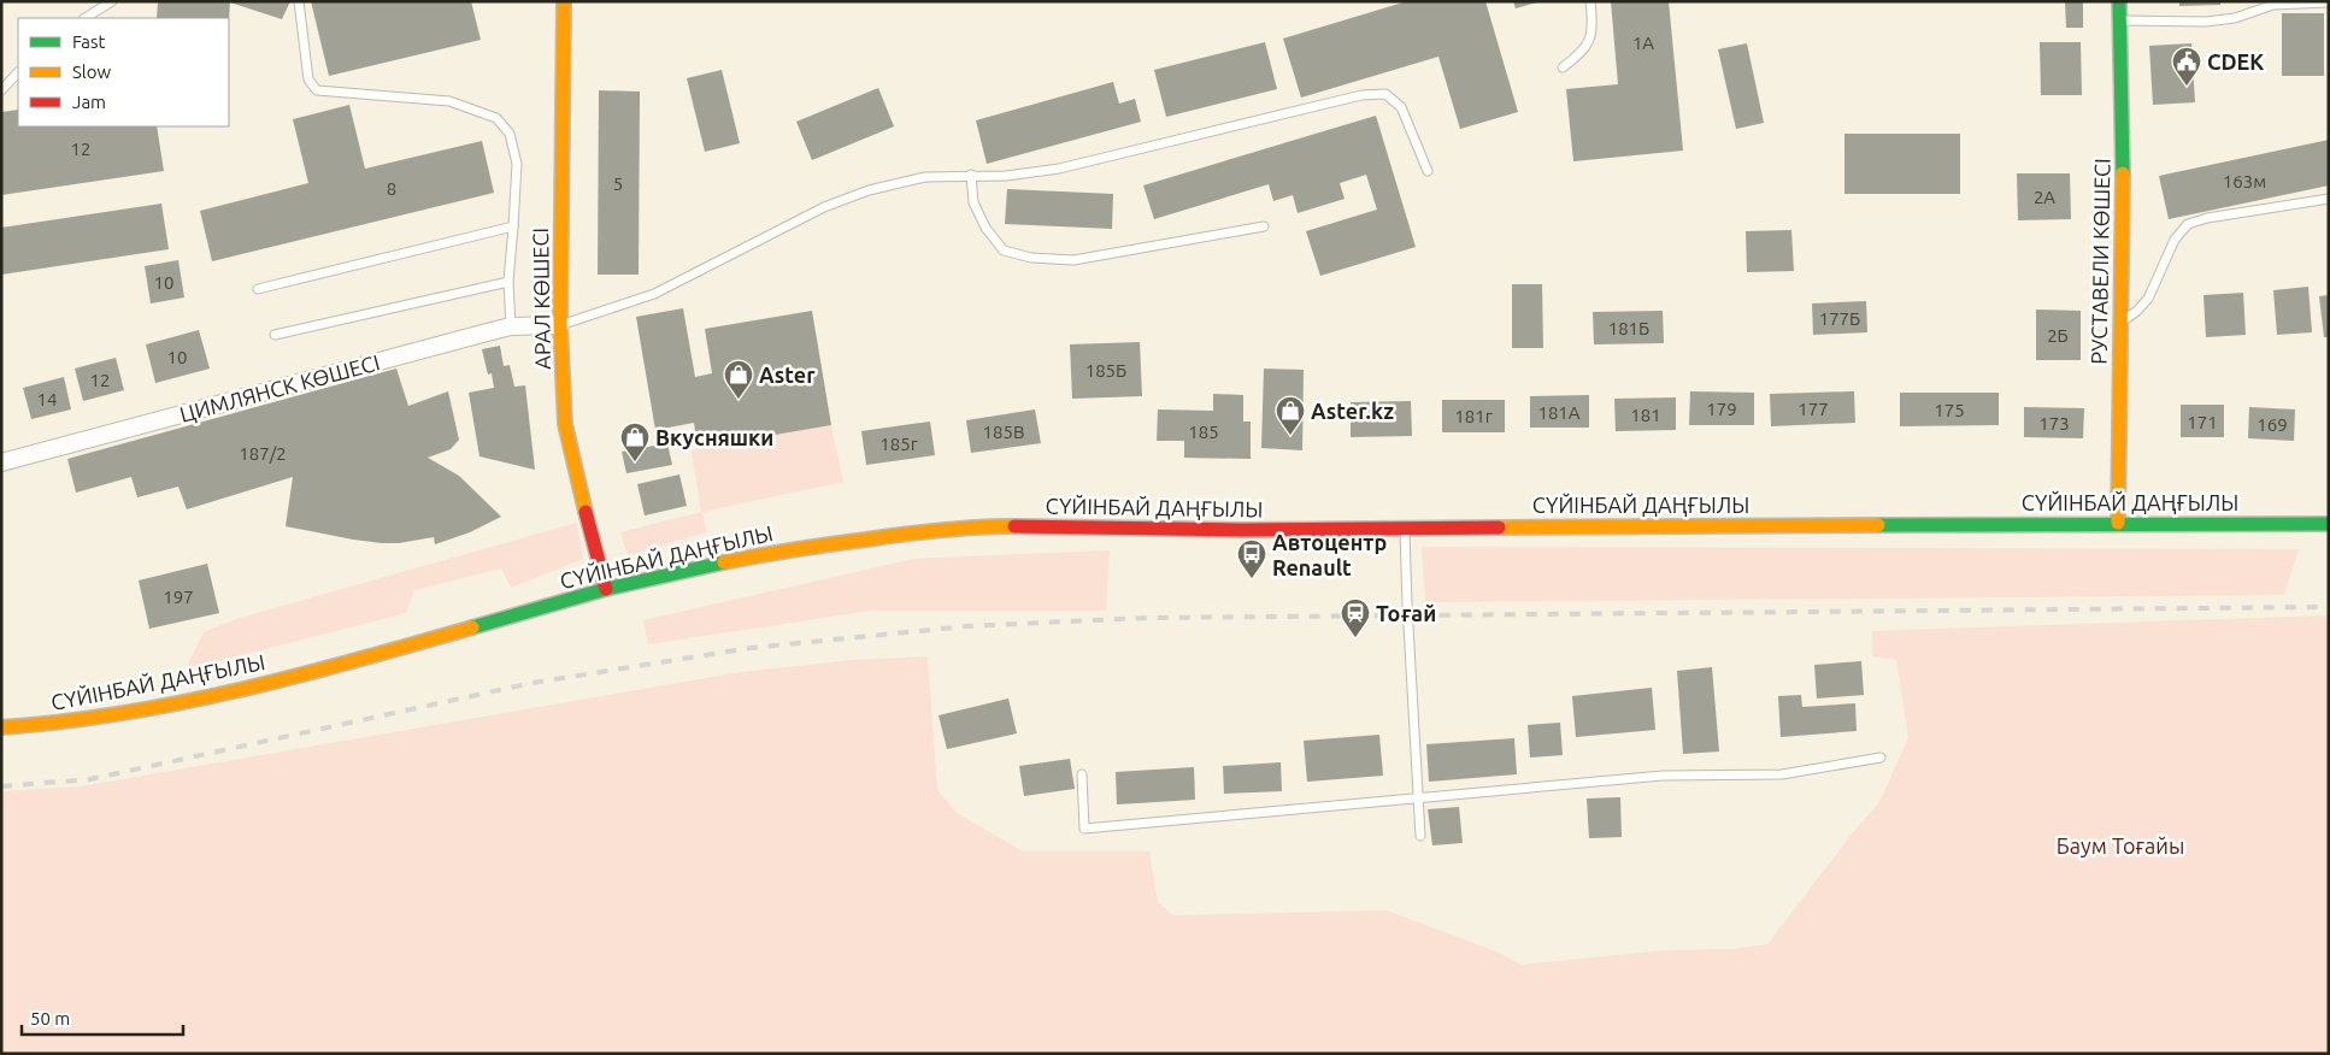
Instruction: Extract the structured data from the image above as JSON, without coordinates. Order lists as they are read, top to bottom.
{
  "streets": {
    "main road": ["РУСТАВЕЛИ КӨШЕСІ", "АРАЛ КӨШЕСІ", "СҮЙІНБАЙ ДАҢҒЫЛЫ"],
    "street": ["ЦИМЛЯНСК КӨШЕСІ"]
  },
  "crossings": [
    ["РУСТАВЕЛИ КӨШЕСІ", "СҮЙІНБАЙ ДАҢҒЫЛЫ"],
    ["АРАЛ КӨШЕСІ", "ЦИМЛЯНСК КӨШЕСІ"],
    ["АРАЛ КӨШЕСІ", "СҮЙІНБАЙ ДАҢҒЫЛЫ"]
  ],
  "parks": ["Баум Тоғайы"],
  "places": {
    "public building": ["CDEK"],
    "shop": ["Aster", "Aster.kz", "Вкусняшки"],
    "bus stop": ["Автоцентр Renault"],
    "station": ["Тоғай"]
  },
  "house_numbers": [
    "1А",
    "12",
    "163м",
    "5",
    "8",
    "2А",
    "10",
    "177Б",
    "181Б",
    "2Б",
    "10",
    "185Б",
    "12",
    "14",
    "179",
    "177",
    "175",
    "181А",
    "181",
    "181г",
    "171",
    "173",
    "169",
    "185В",
    "185",
    "185г",
    "187/2",
    "197"
  ],
  "legend": ["Fast", "Slow", "Jam"],
  "scale_bar": "50 m"
}
